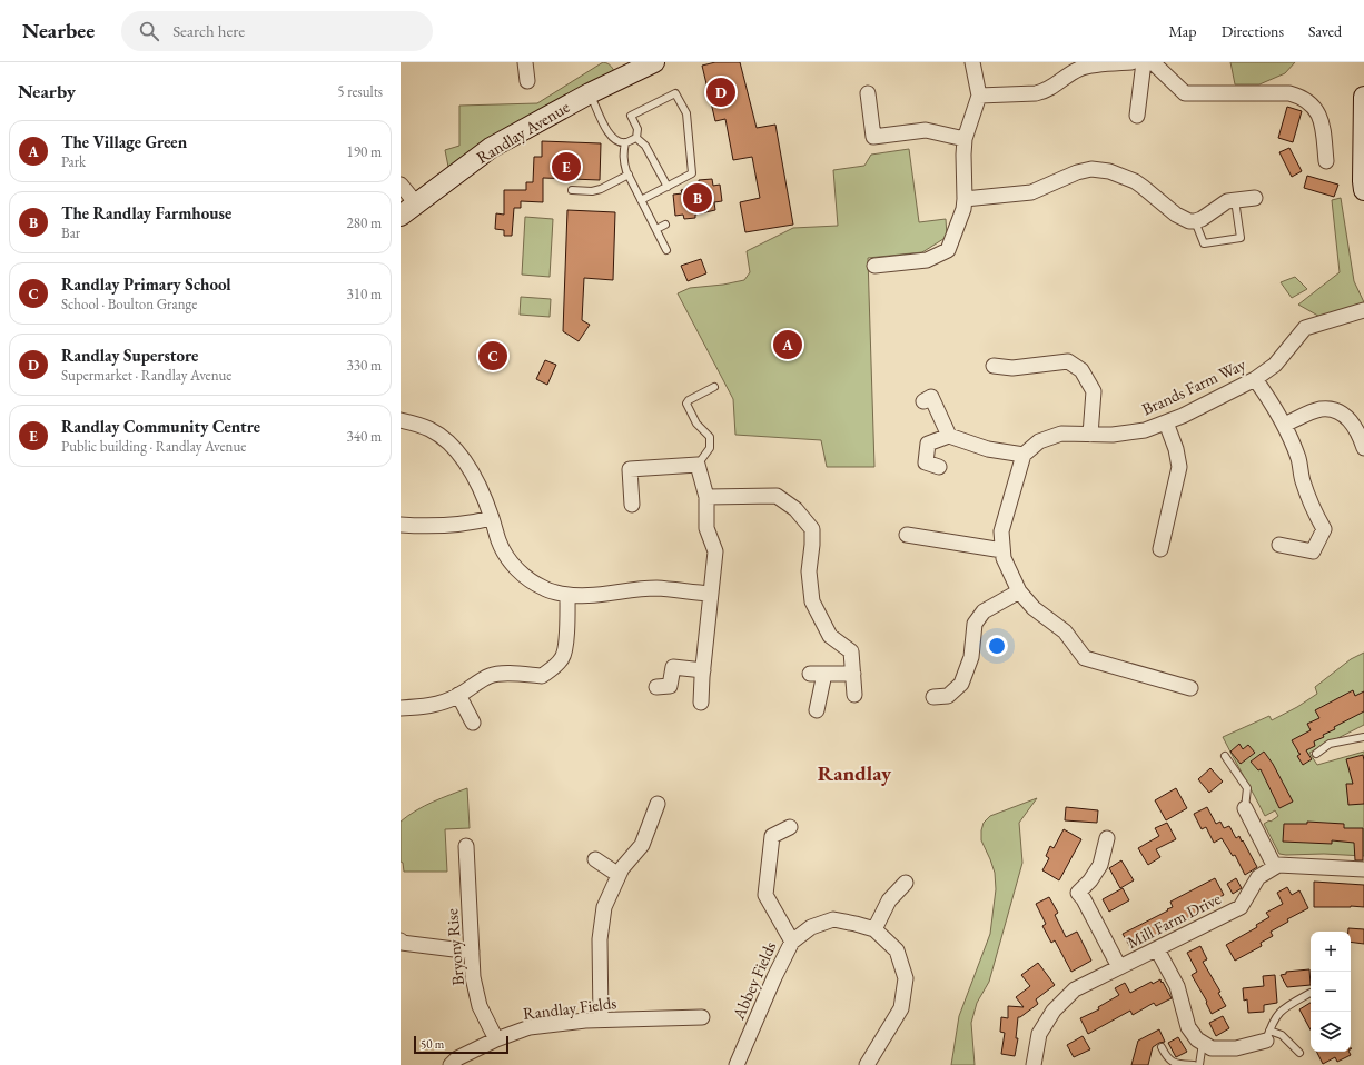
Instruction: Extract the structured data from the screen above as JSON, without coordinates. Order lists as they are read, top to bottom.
{
  "streets": {
    "street": [
      "Randlay Avenue",
      "Brands Farm Way",
      "Mill Farm Drive",
      "Bryony Rise",
      "Abbey Fields",
      "Randlay Fields"
    ]
  },
  "crossings": [
    ["Bryony Rise", "Randlay Fields"]
  ],
  "districts": ["Randlay"],
  "scale_bar": "50 m",
  "page": {
    "header": "Nearbee",
    "search": "Search here",
    "nav": ["Map", "Directions", "Saved"],
    "heading": ["Nearby", "5 results"],
    "pins": [
      "D",
      "E",
      "B",
      "A",
      "C"
    ],
    "list": [
      {
        "mark": "A",
        "name": "The Village Green",
        "note": "Park",
        "value": "190 m"
      },
      {
        "mark": "B",
        "name": "The Randlay Farmhouse",
        "note": "Bar",
        "value": "280 m"
      },
      {
        "mark": "C",
        "name": "Randlay Primary School",
        "note": "School · Boulton Grange",
        "value": "310 m"
      },
      {
        "mark": "D",
        "name": "Randlay Superstore",
        "note": "Supermarket · Randlay Avenue",
        "value": "330 m"
      },
      {
        "mark": "E",
        "name": "Randlay Community Centre",
        "note": "Public building · Randlay Avenue",
        "value": "340 m"
      }
    ],
    "map_buttons": ["+", "−"],
    "scale": "50 m"
  }
}
